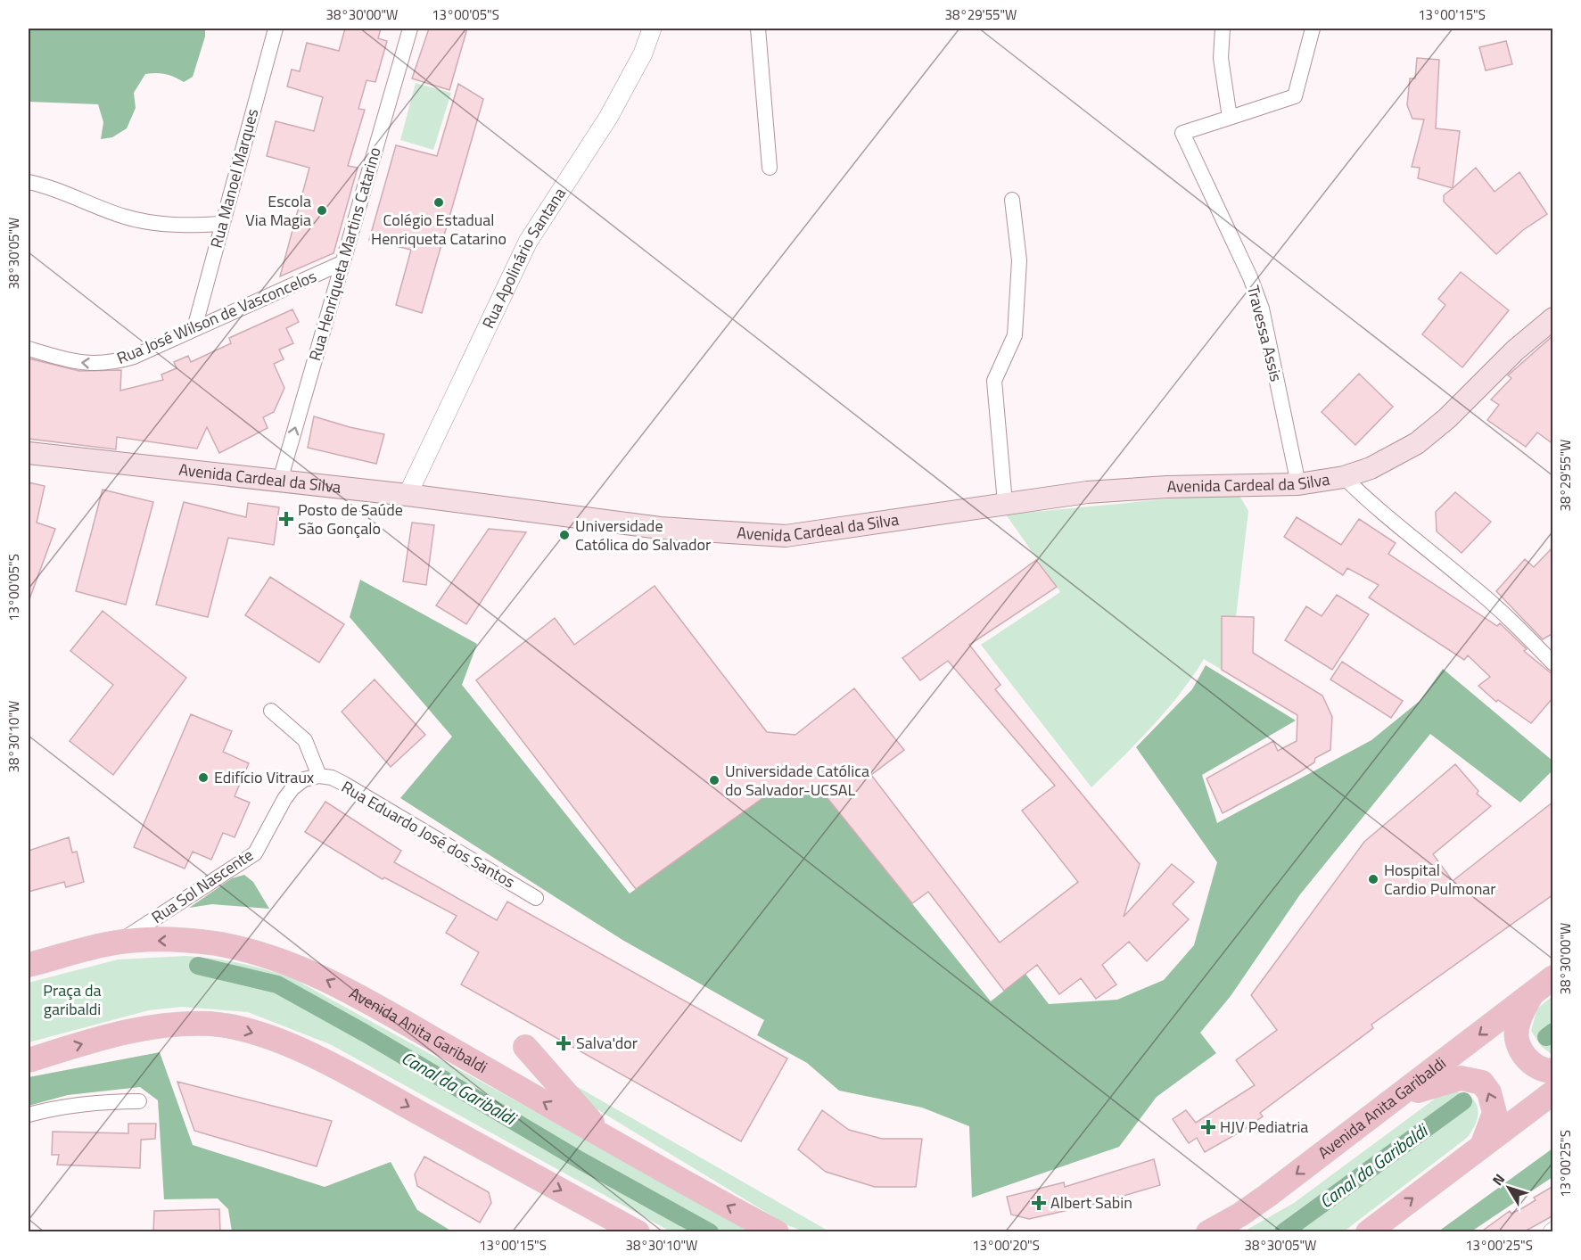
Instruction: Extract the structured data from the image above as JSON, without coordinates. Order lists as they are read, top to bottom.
{
  "streets": {
    "main road": ["Avenida Cardeal da Silva", "Avenida Anita Garibaldi"],
    "street": [
      "Rua Manoel Marques",
      "Rua Henriqueta Martins Catarino",
      "Rua Apolinário Santana",
      "Rua José Wilson de Vasconcelos",
      "Travessa Assis",
      "Rua Eduardo José dos Santos",
      "Rua Sol Nascente"
    ]
  },
  "crossings": [
    ["Rua Manoel Marques", "Rua José Wilson de Vasconcelos"],
    ["Rua Henriqueta Martins Catarino", "Rua José Wilson de Vasconcelos"],
    ["Rua Henriqueta Martins Catarino", "Avenida Cardeal da Silva"],
    ["Rua Apolinário Santana", "Avenida Cardeal da Silva"],
    ["Travessa Assis", "Avenida Cardeal da Silva"],
    ["Rua Eduardo José dos Santos", "Rua Sol Nascente"],
    ["Rua Sol Nascente", "Avenida Anita Garibaldi"]
  ],
  "one_way": ["Rua Henriqueta Martins Catarino", "Rua José Wilson de Vasconcelos"],
  "water": ["Canal da Garibaldi"],
  "parks": ["Praça da garibaldi"],
  "places": {
    "other": [
      "Colégio Estadual Henriqueta Catarino",
      "Escola Via Magia",
      "Universidade Católica do Salvador",
      "Edifício Vitraux",
      "Universidade Católica do Salvador-UCSAL",
      "Hospital Cardio Pulmonar"
    ],
    "health": [
      "Posto de Saúde São Gonçalo",
      "Salva'dor",
      "HJV Pediatria",
      "Albert Sabin"
    ]
  },
  "north": "top left",
  "coordinates": [
    "38°30'00\"W",
    "13°00'05\"S",
    "38°29'55\"W",
    "13°00'15\"S",
    "38°30'05\"W",
    "38°30'10\"W",
    "13°00'25\"S",
    "13°00'20\"S"
  ]
}
